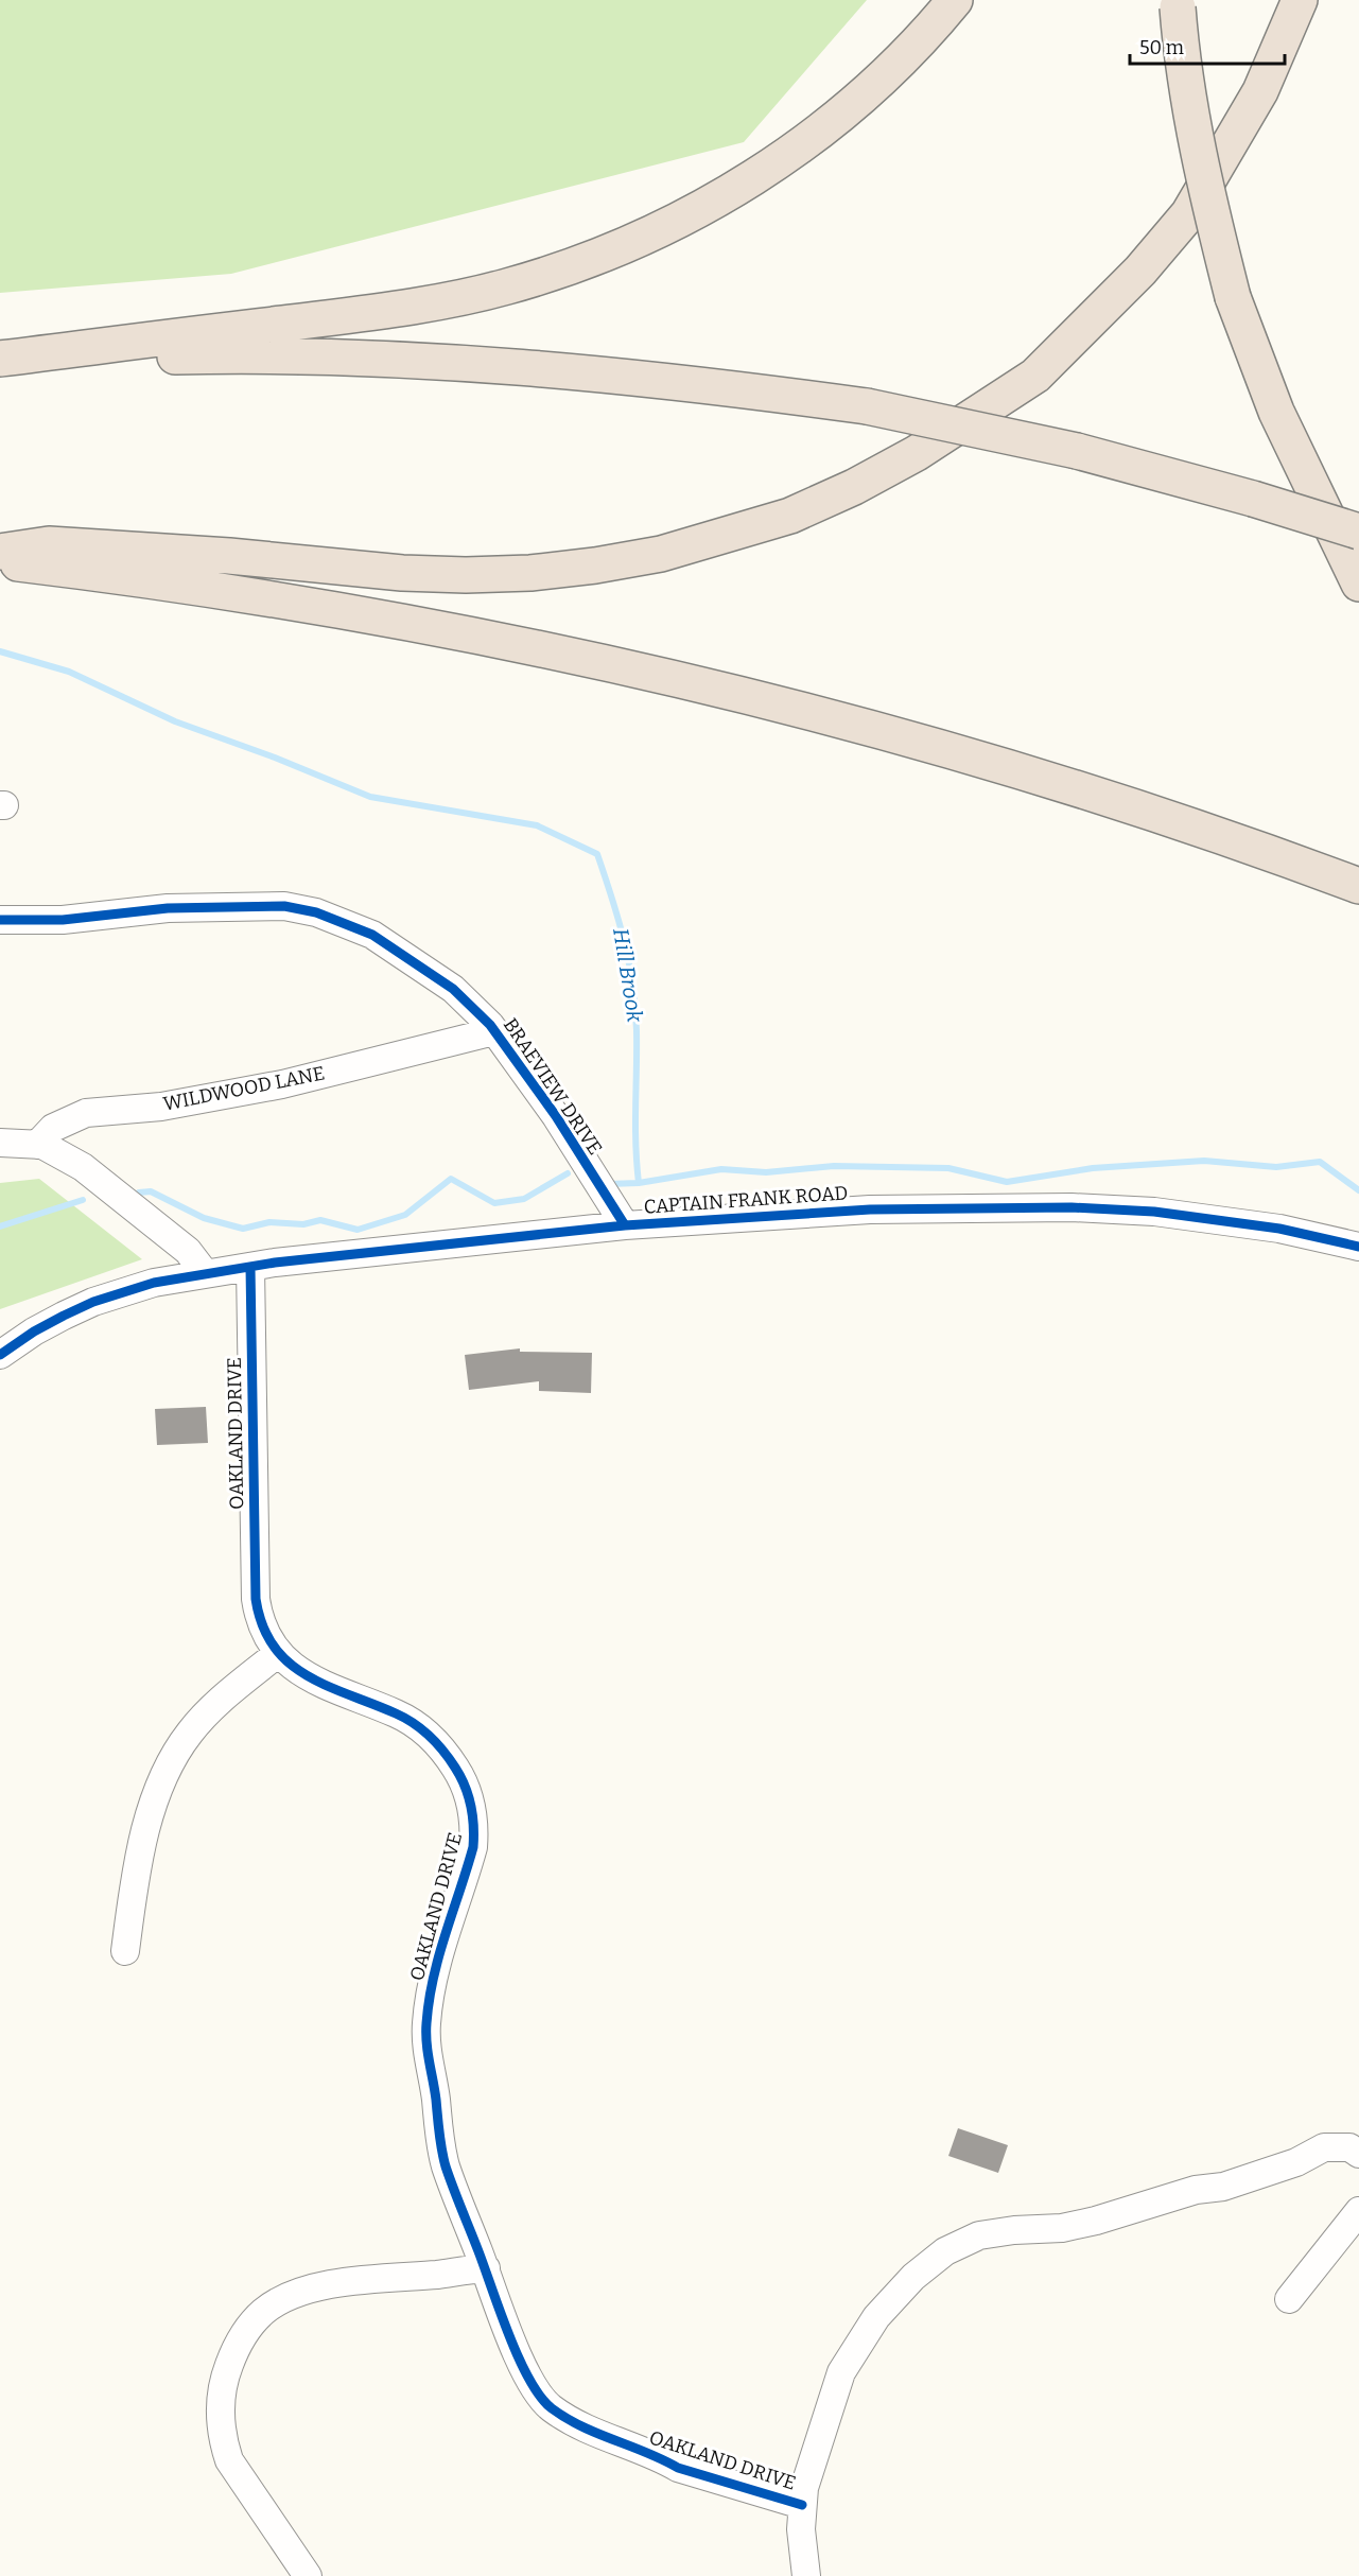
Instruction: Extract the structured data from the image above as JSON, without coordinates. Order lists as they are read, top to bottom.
{
  "streets": {
    "street": [
      "BRAEVIEW DRIVE",
      "WILDWOOD LANE",
      "CAPTAIN FRANK ROAD",
      "OAKLAND DRIVE"
    ]
  },
  "crossings": [
    ["BRAEVIEW DRIVE", "WILDWOOD LANE"],
    ["BRAEVIEW DRIVE", "CAPTAIN FRANK ROAD"],
    ["CAPTAIN FRANK ROAD", "OAKLAND DRIVE"]
  ],
  "water": ["Hill Brook"],
  "scale_bar": "50 m"
}
